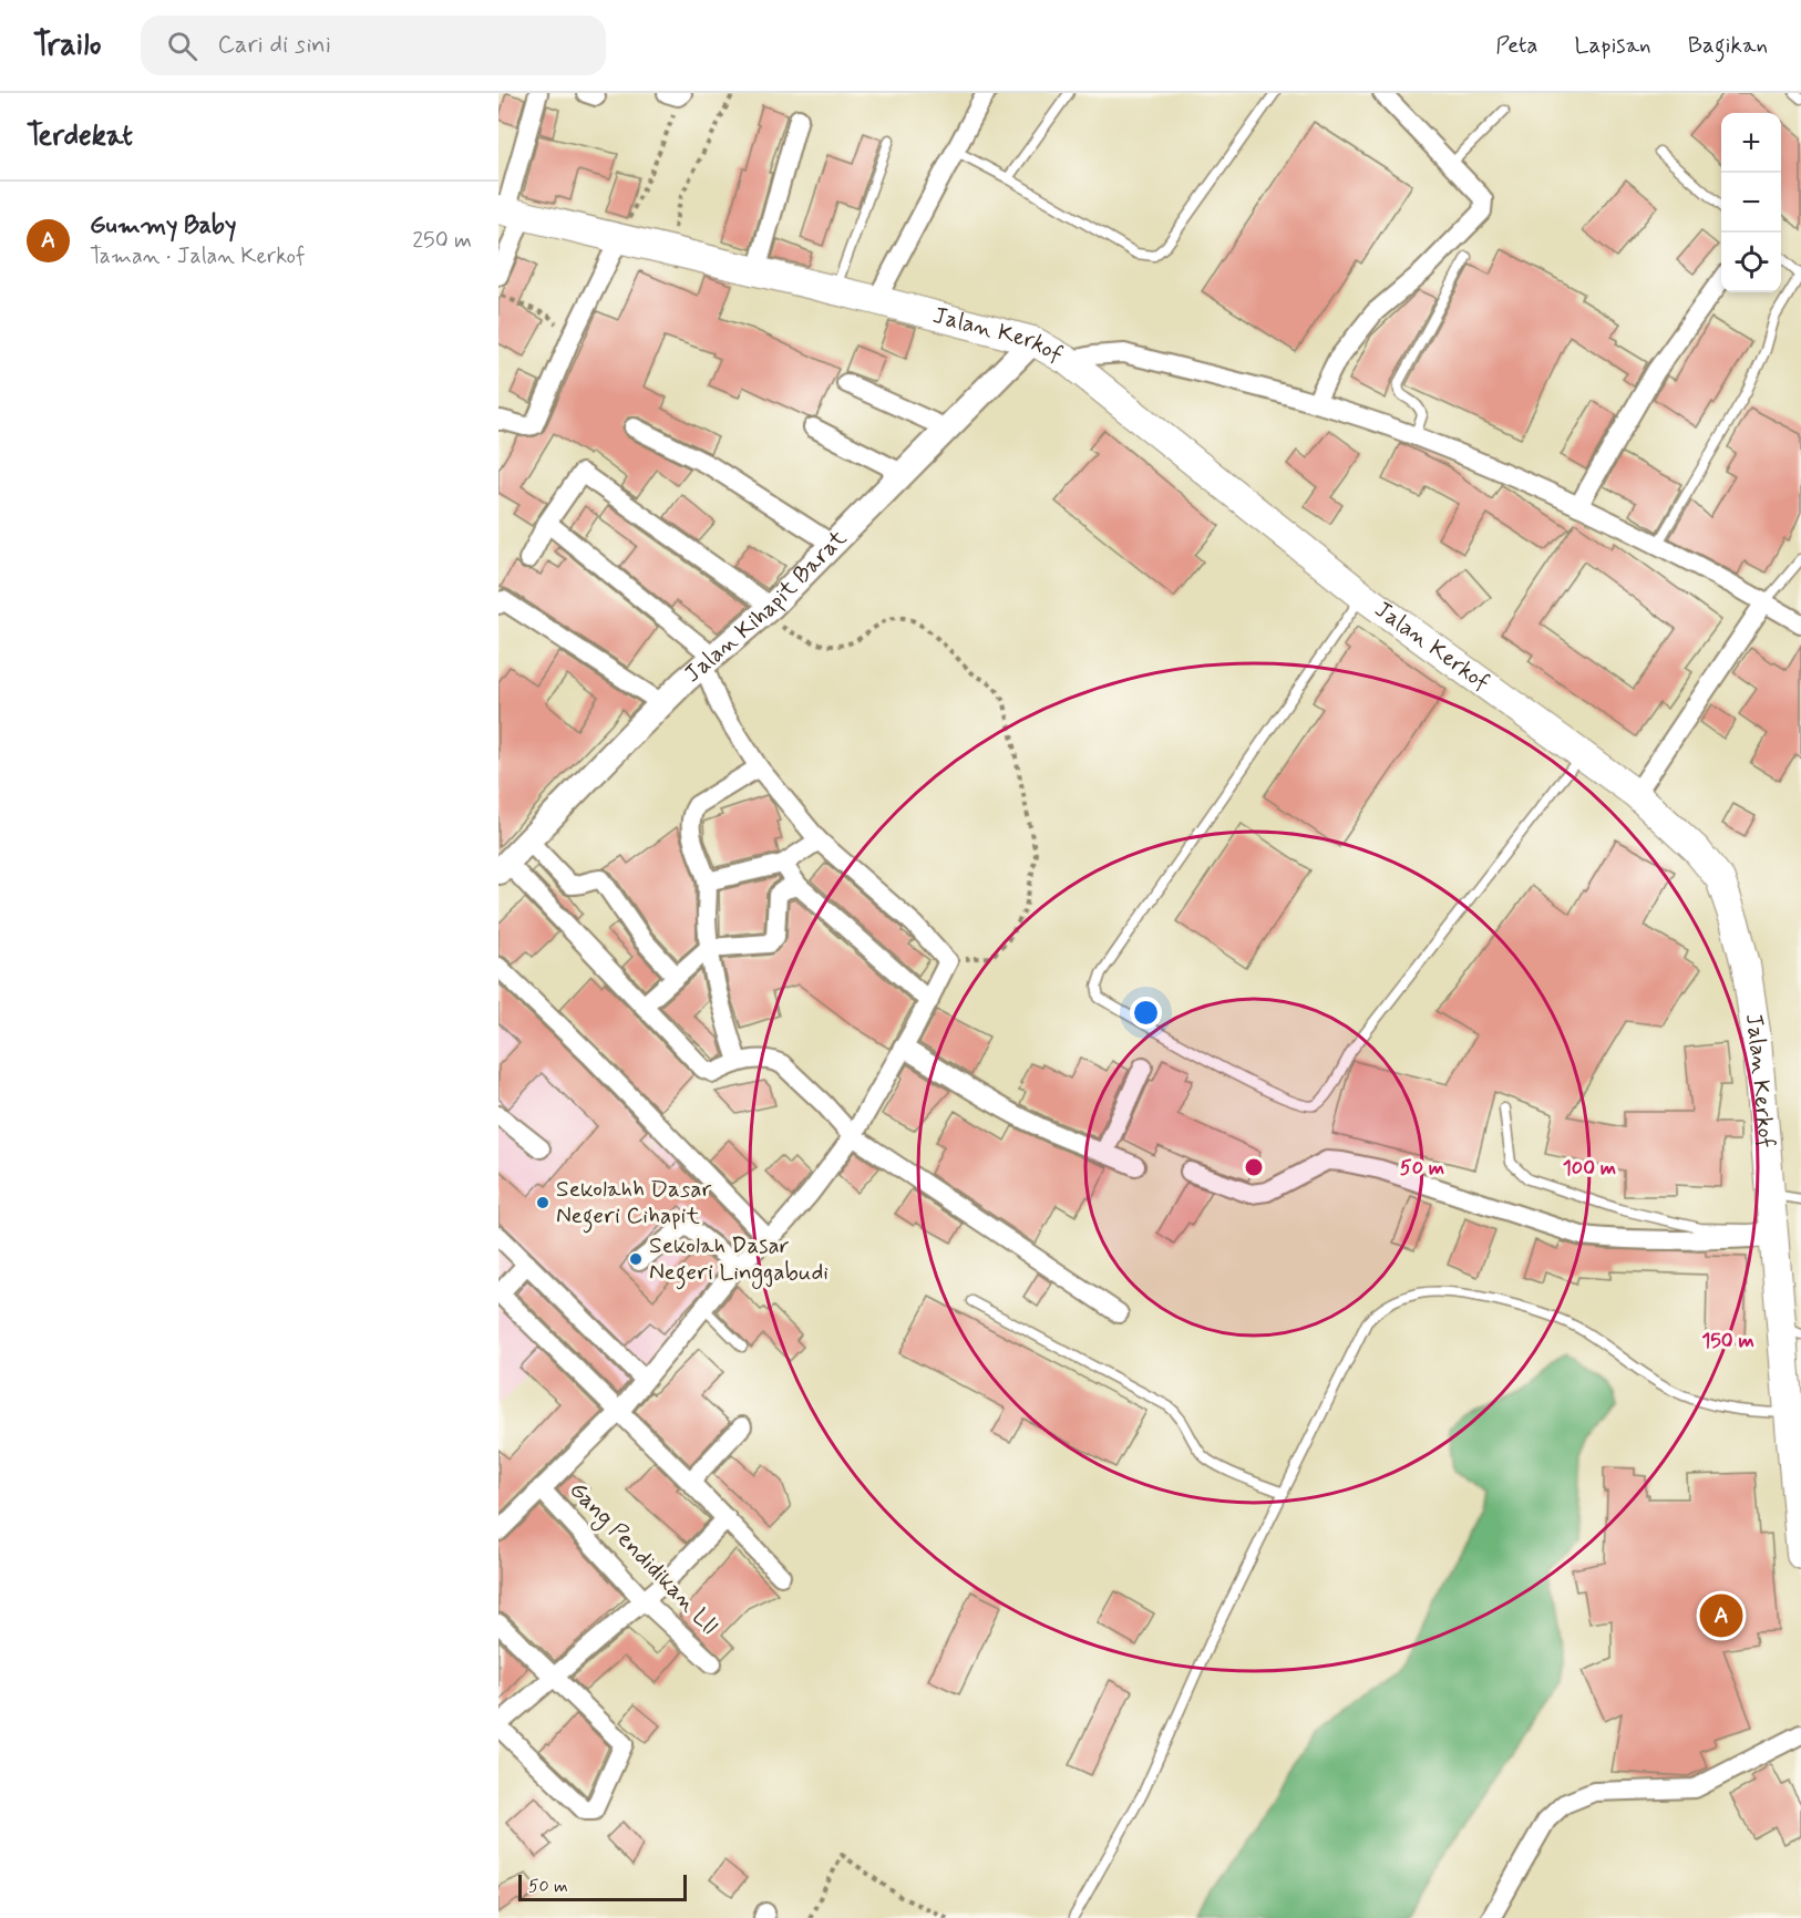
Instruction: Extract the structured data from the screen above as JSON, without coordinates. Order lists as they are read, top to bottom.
{
  "streets": {
    "main road": ["Jalan Kerkof"],
    "street": ["Jalan Kihapit Barat", "Gang Pendidikan Lll"]
  },
  "crossings": [
    ["Jalan Kerkof", "Jalan Kihapit Barat"]
  ],
  "places": ["Sekolahh Dasar Negeri Cihapit", "Sekolah Dasar Negeri Linggabudi"],
  "scale_bar": "50 m",
  "page": {
    "header": "Trailo",
    "search": "Cari di sini",
    "nav": ["Peta", "Lapisan", "Bagikan"],
    "heading": "Terdekat",
    "map_buttons": ["+", "−"],
    "list": [
      {
        "mark": "A",
        "name": "Gummy Baby",
        "note": "Taman · Jalan Kerkof",
        "value": "250 m"
      }
    ],
    "pins": "A",
    "scale": "50 m"
  },
  "rings": ["50 m", "100 m", "150 m"]
}
